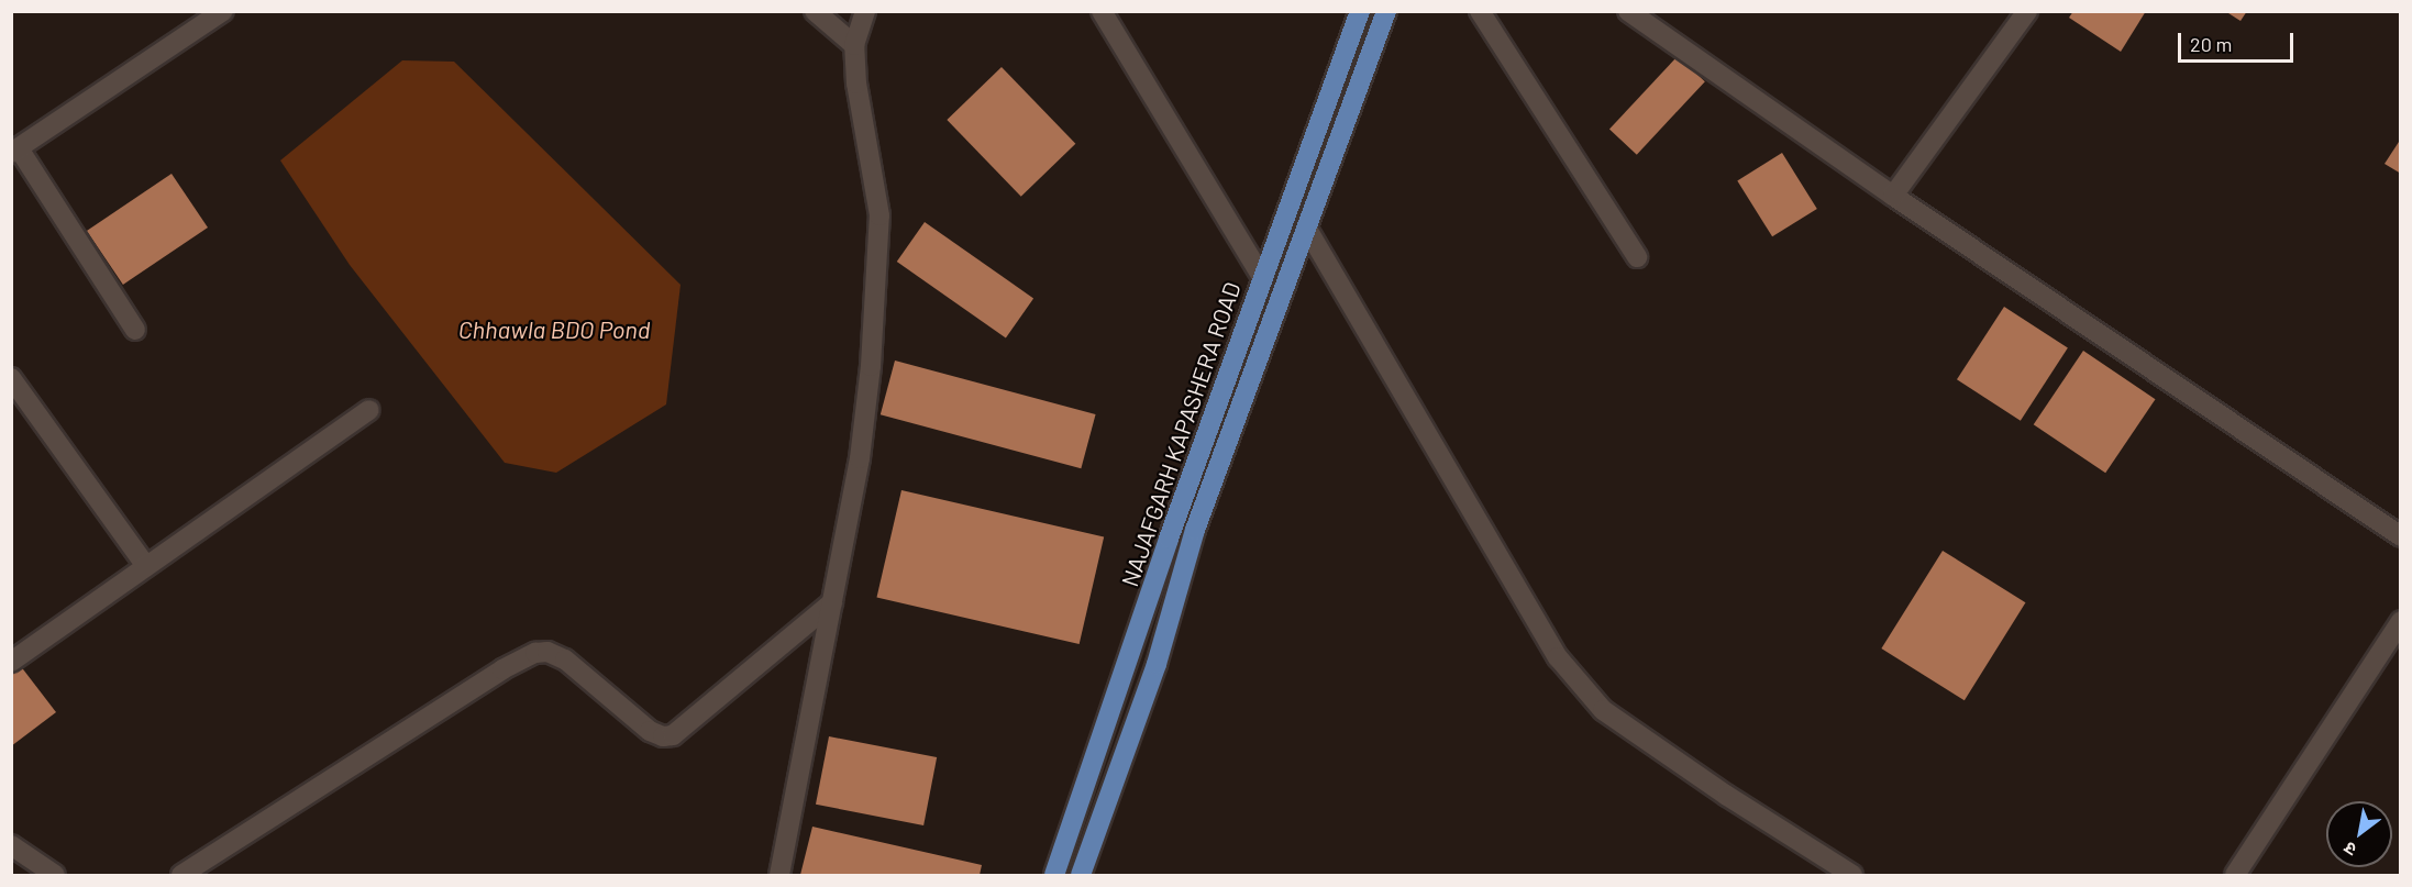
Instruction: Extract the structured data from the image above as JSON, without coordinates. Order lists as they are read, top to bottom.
{
  "streets": {
    "main road": ["NAJAFGARH KAPASHERA ROAD"]
  },
  "water": ["Chhawla BDO Pond"],
  "scale_bar": "20 m",
  "north": "bottom left"
}
